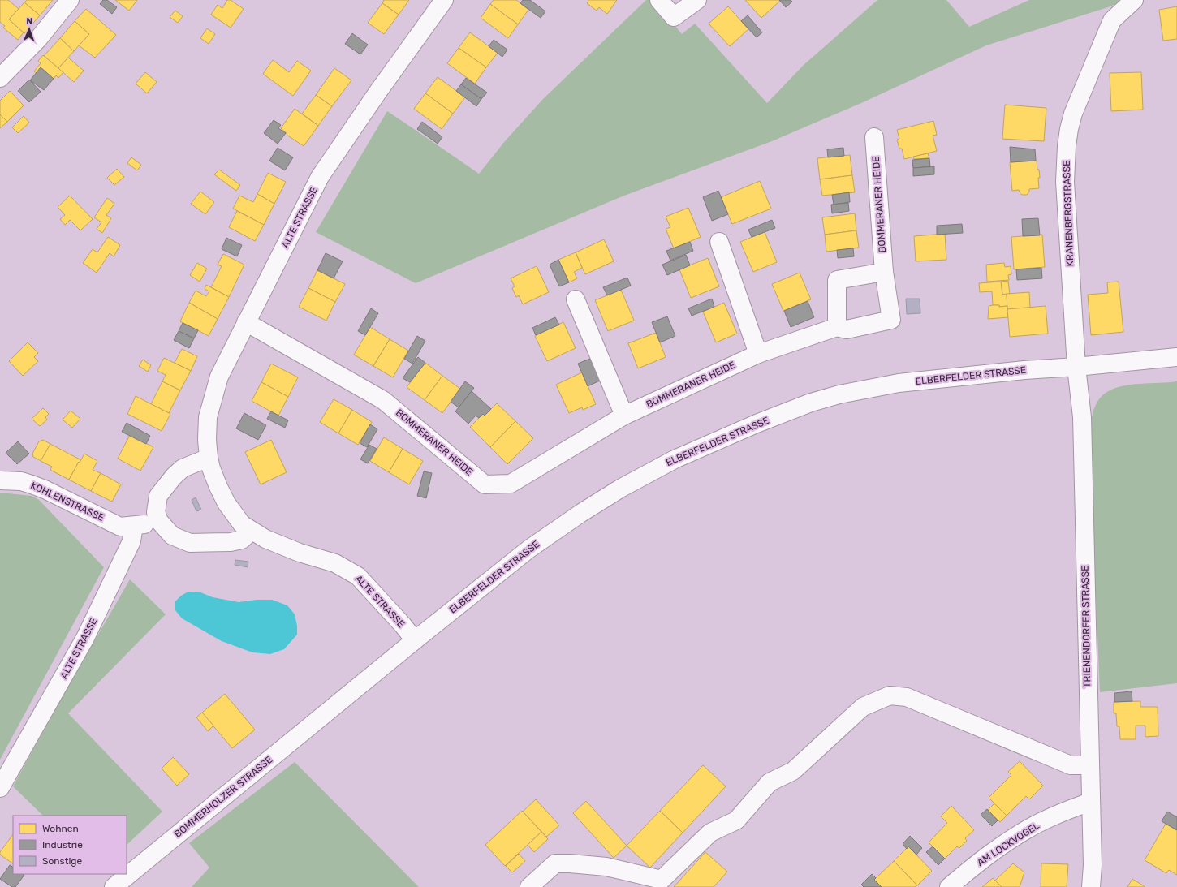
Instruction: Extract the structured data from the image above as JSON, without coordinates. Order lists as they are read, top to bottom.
{
  "streets": {
    "street": [
      "BOMMERANER HEIDE",
      "KRANENBERGSTRASSE",
      "ALTE STRASSE",
      "ELBERFELDER STRASSE",
      "KOHLENSTRASSE",
      "TRIENENDORFER STRASSE",
      "BOMMERHOLZER STRASSE",
      "AM LOCKVOGEL"
    ]
  },
  "crossings": [
    ["BOMMERANER HEIDE", "ALTE STRASSE"],
    ["KRANENBERGSTRASSE", "ELBERFELDER STRASSE"],
    ["KRANENBERGSTRASSE", "TRIENENDORFER STRASSE"],
    ["ALTE STRASSE", "ELBERFELDER STRASSE"],
    ["ALTE STRASSE", "KOHLENSTRASSE"],
    ["ELBERFELDER STRASSE", "TRIENENDORFER STRASSE"],
    ["ELBERFELDER STRASSE", "BOMMERHOLZER STRASSE"],
    ["TRIENENDORFER STRASSE", "AM LOCKVOGEL"]
  ],
  "legend": ["Wohnen", "Industrie", "Sonstige"],
  "north": "top"
}
